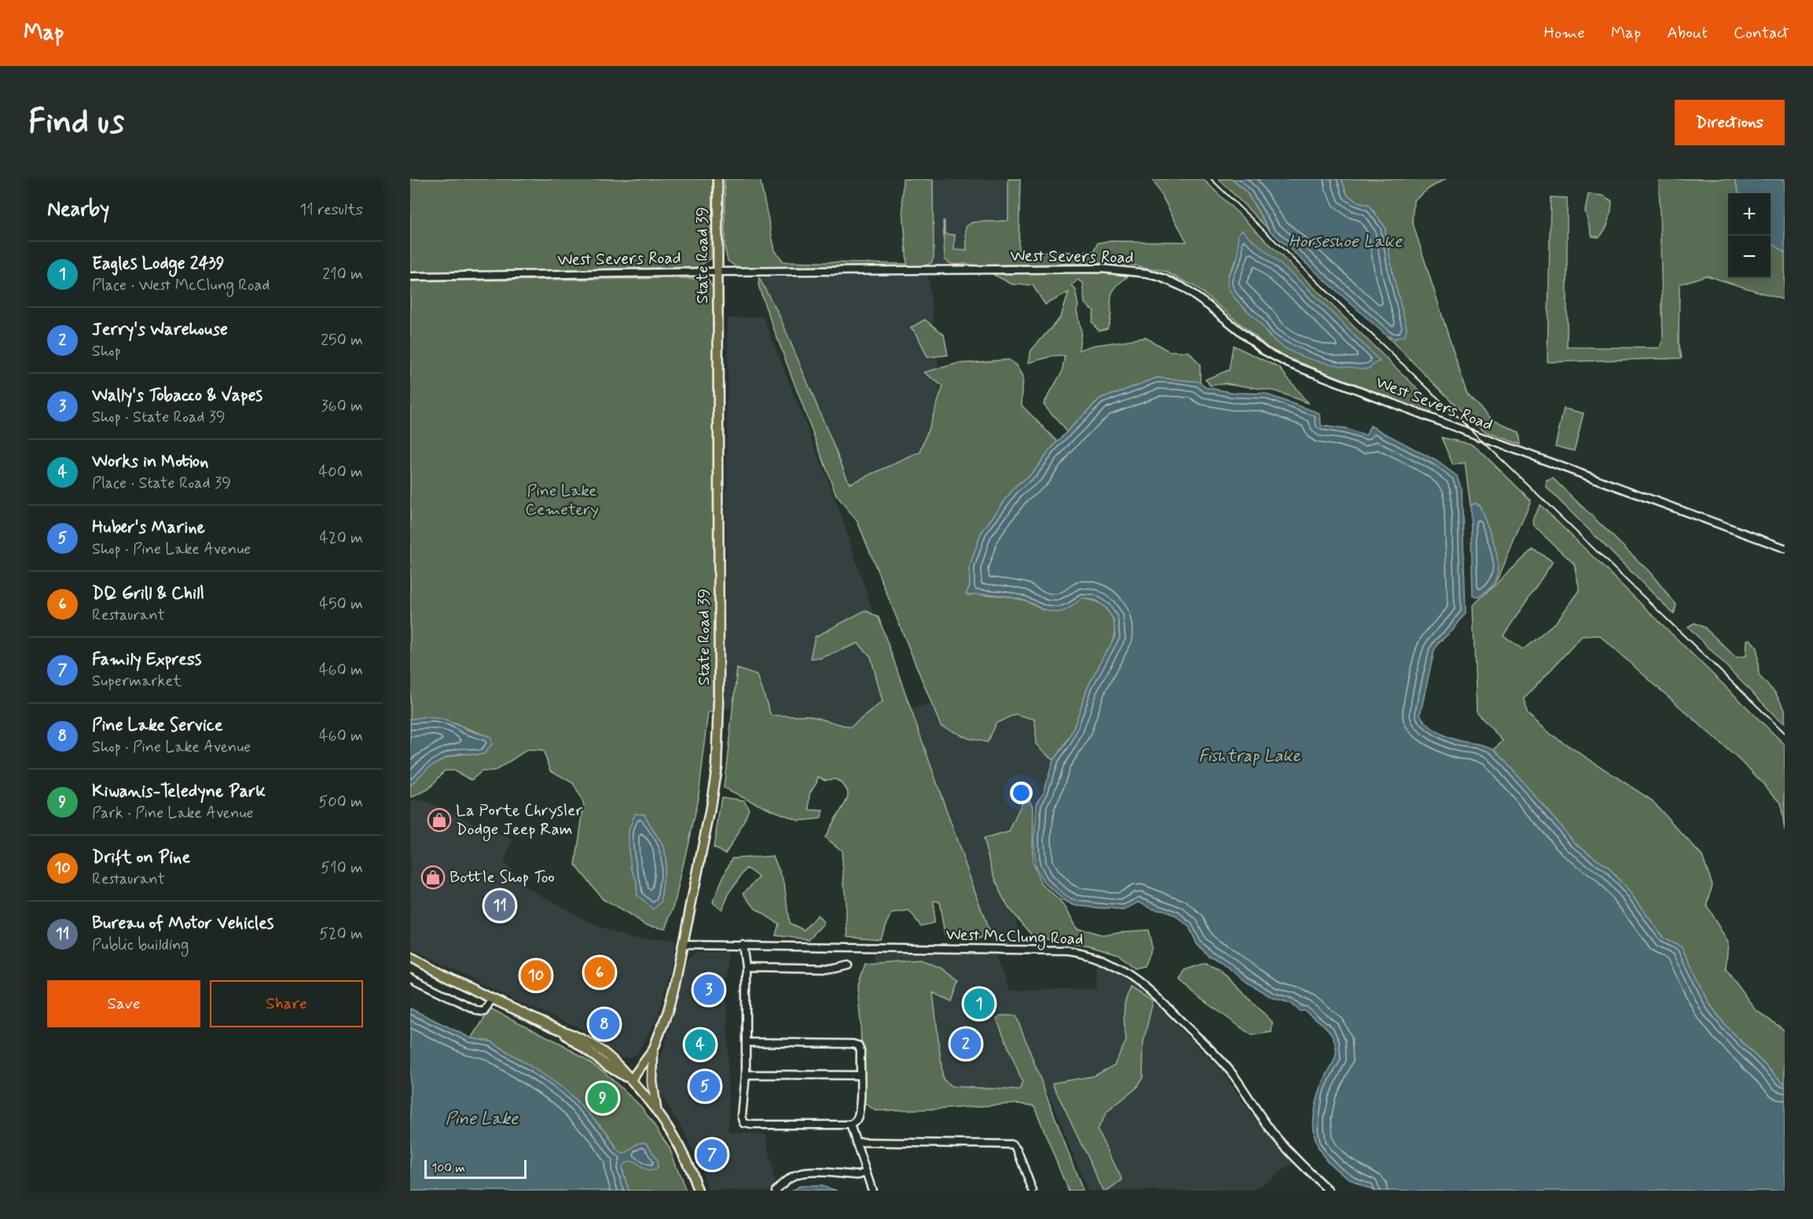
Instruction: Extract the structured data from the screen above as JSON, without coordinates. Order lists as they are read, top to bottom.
{
  "streets": {
    "main road": ["State Road 39"],
    "street": ["West Severs Road", "West McClung Road"]
  },
  "crossings": [
    ["State Road 39", "West Severs Road"],
    ["State Road 39", "West McClung Road"]
  ],
  "water": ["Horseshoe Lake", "Fishtrap Lake", "Pine Lake"],
  "parks": ["Pine Lake Cemetery"],
  "places": {
    "shop": ["La Porte Chrysler Dodge Jeep Ram", "Bottle Shop Too"]
  },
  "scale_bar": "100 m",
  "page": {
    "header": "Map",
    "nav": [
      "Home",
      "Map",
      "About",
      "Contact"
    ],
    "buttons": [
      "Directions",
      ["Save", "Share"]
    ],
    "title": "Find us",
    "heading": ["Nearby", "11 results"],
    "map_buttons": ["+", "−"],
    "list": [
      {
        "mark": "1",
        "name": "Eagles Lodge 2439",
        "note": "Place · West McClung Road",
        "value": "210 m"
      },
      {
        "mark": "2",
        "name": "Jerry's Warehouse",
        "note": "Shop",
        "value": "250 m"
      },
      {
        "mark": "3",
        "name": "Wally's Tobacco & Vapes",
        "note": "Shop · State Road 39",
        "value": "360 m"
      },
      {
        "mark": "4",
        "name": "Works in Motion",
        "note": "Place · State Road 39",
        "value": "400 m"
      },
      {
        "mark": "5",
        "name": "Huber's Marine",
        "note": "Shop · Pine Lake Avenue",
        "value": "420 m"
      },
      {
        "mark": "6",
        "name": "DQ Grill & Chill",
        "note": "Restaurant",
        "value": "450 m"
      },
      {
        "mark": "7",
        "name": "Family Express",
        "note": "Supermarket",
        "value": "460 m"
      },
      {
        "mark": "8",
        "name": "Pine Lake Service",
        "note": "Shop · Pine Lake Avenue",
        "value": "460 m"
      },
      {
        "mark": "9",
        "name": "Kiwanis-Teledyne Park",
        "note": "Park · Pine Lake Avenue",
        "value": "500 m"
      },
      {
        "mark": "10",
        "name": "Drift on Pine",
        "note": "Restaurant",
        "value": "510 m"
      },
      {
        "mark": "11",
        "name": "Bureau of Motor Vehicles",
        "note": "Public building",
        "value": "520 m"
      }
    ],
    "pins": [
      "11",
      "6",
      "10",
      "3",
      "1",
      "8",
      "2",
      "4",
      "5",
      "9",
      "7"
    ],
    "scale": "100 m"
  }
}
